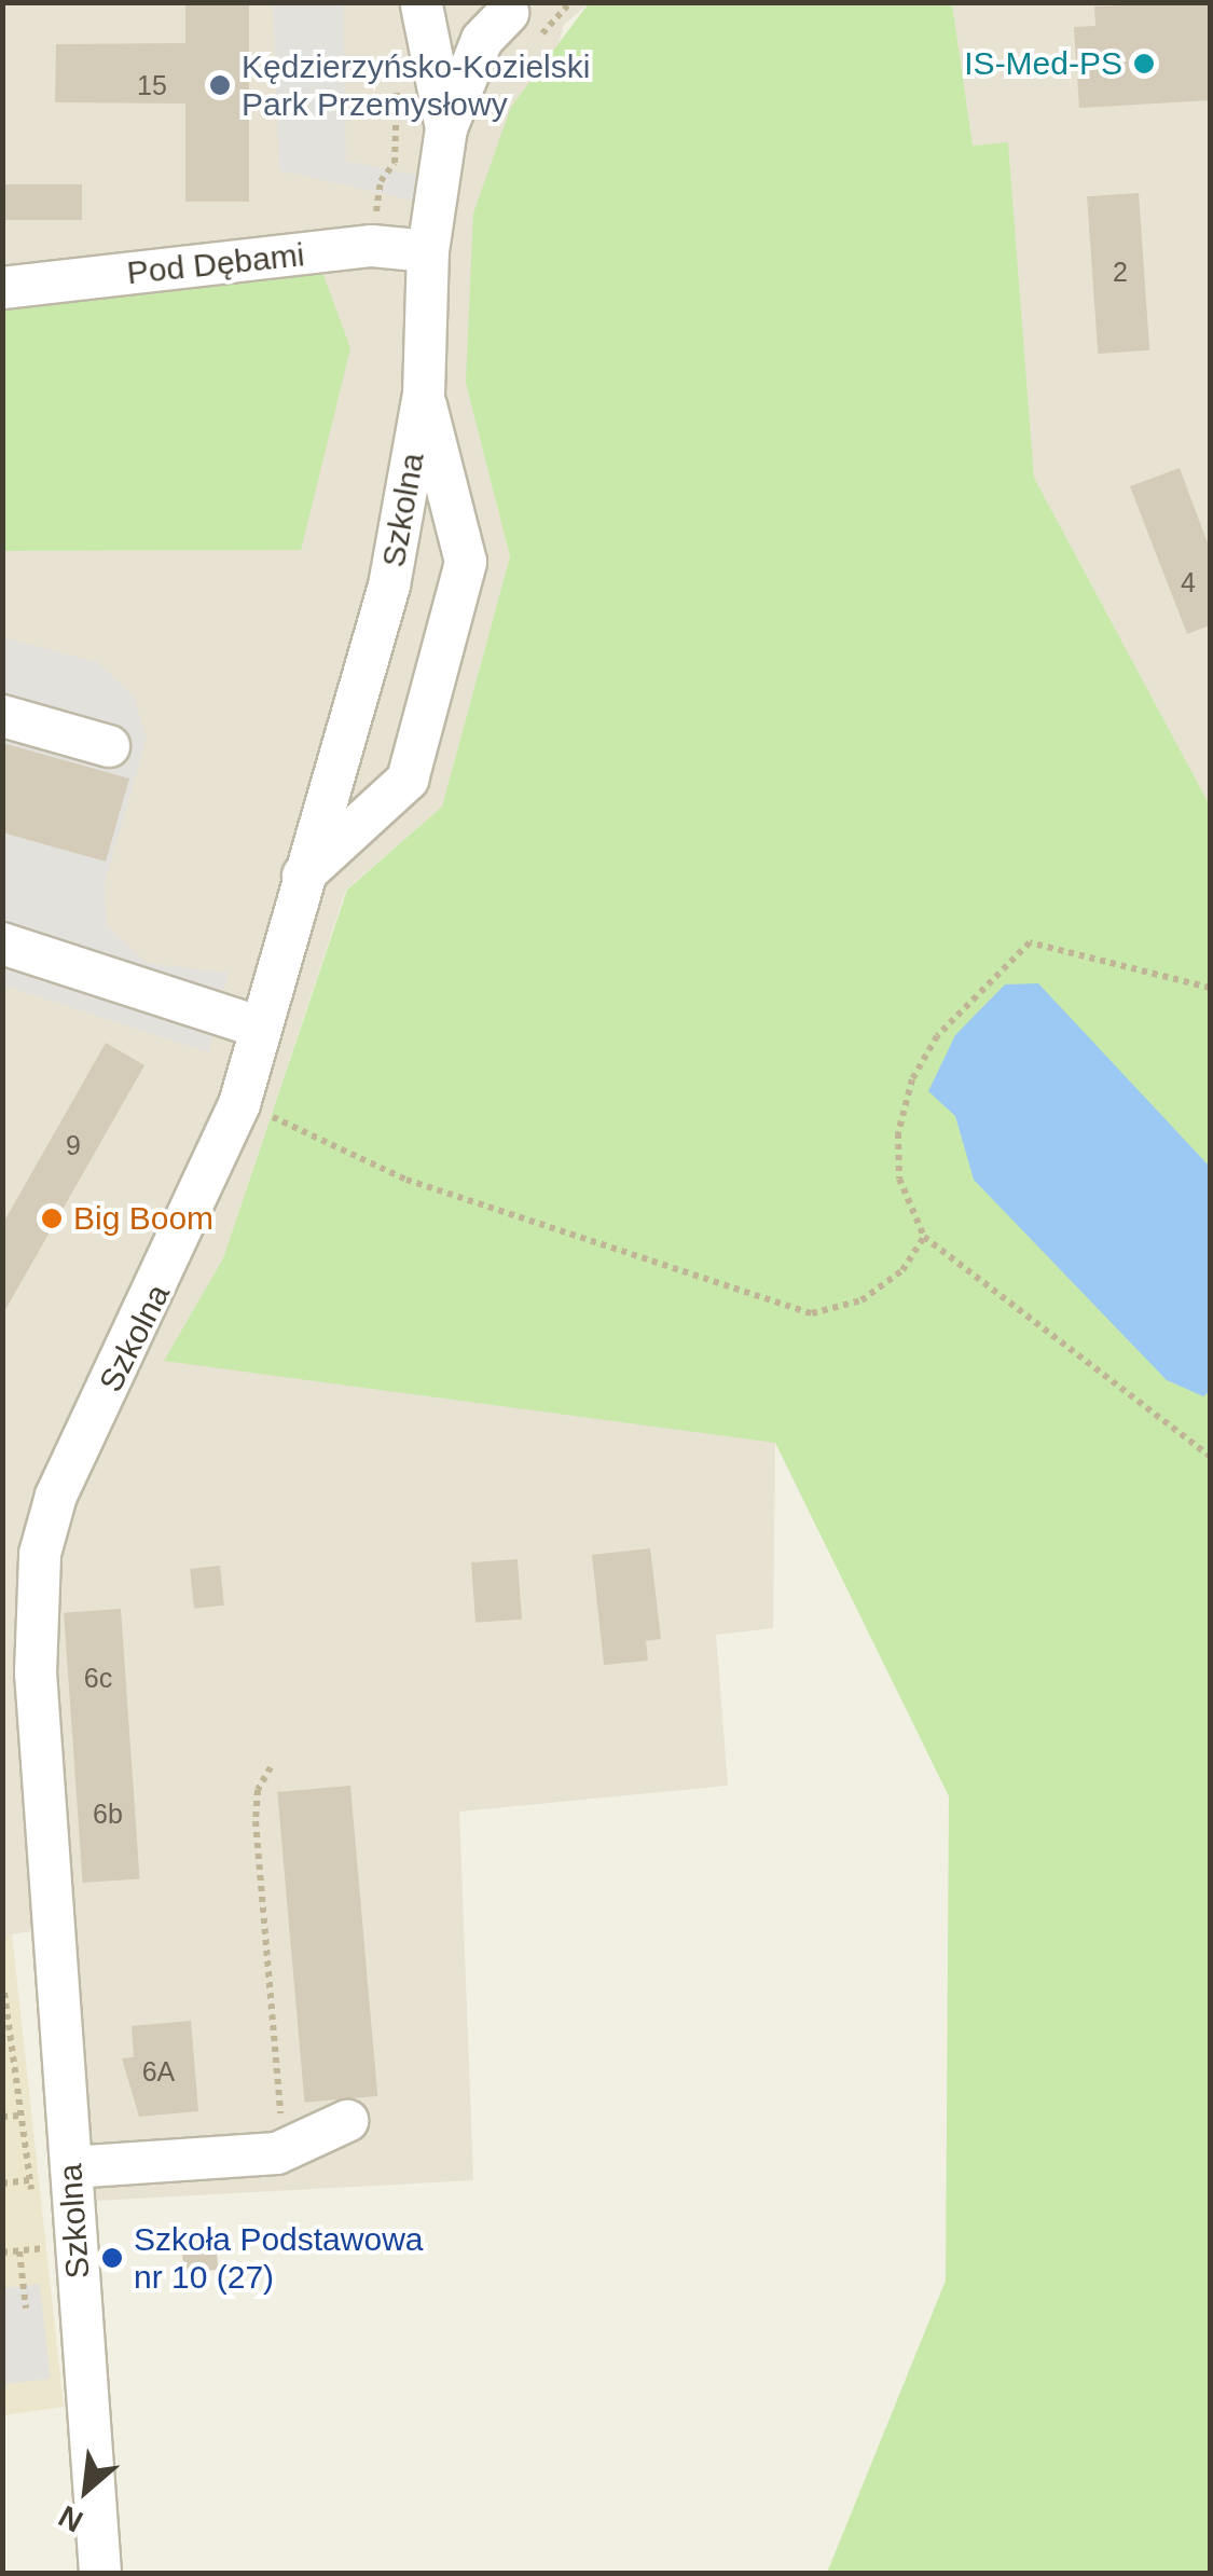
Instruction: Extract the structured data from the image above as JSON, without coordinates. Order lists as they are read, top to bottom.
{
  "streets": {
    "street": ["Pod Dębami", "Szkolna"]
  },
  "crossings": [
    ["Pod Dębami", "Szkolna"]
  ],
  "places": [
    "IS-Med-PS",
    "Kędzierzyńsko-Kozielski Park Przemysłowy",
    "Big Boom",
    "Szkoła Podstawowa nr 10 (27)"
  ],
  "house_numbers": [
    "15",
    "2",
    "4",
    "9",
    "6c",
    "6b",
    "6A"
  ],
  "north": "bottom left"
}
